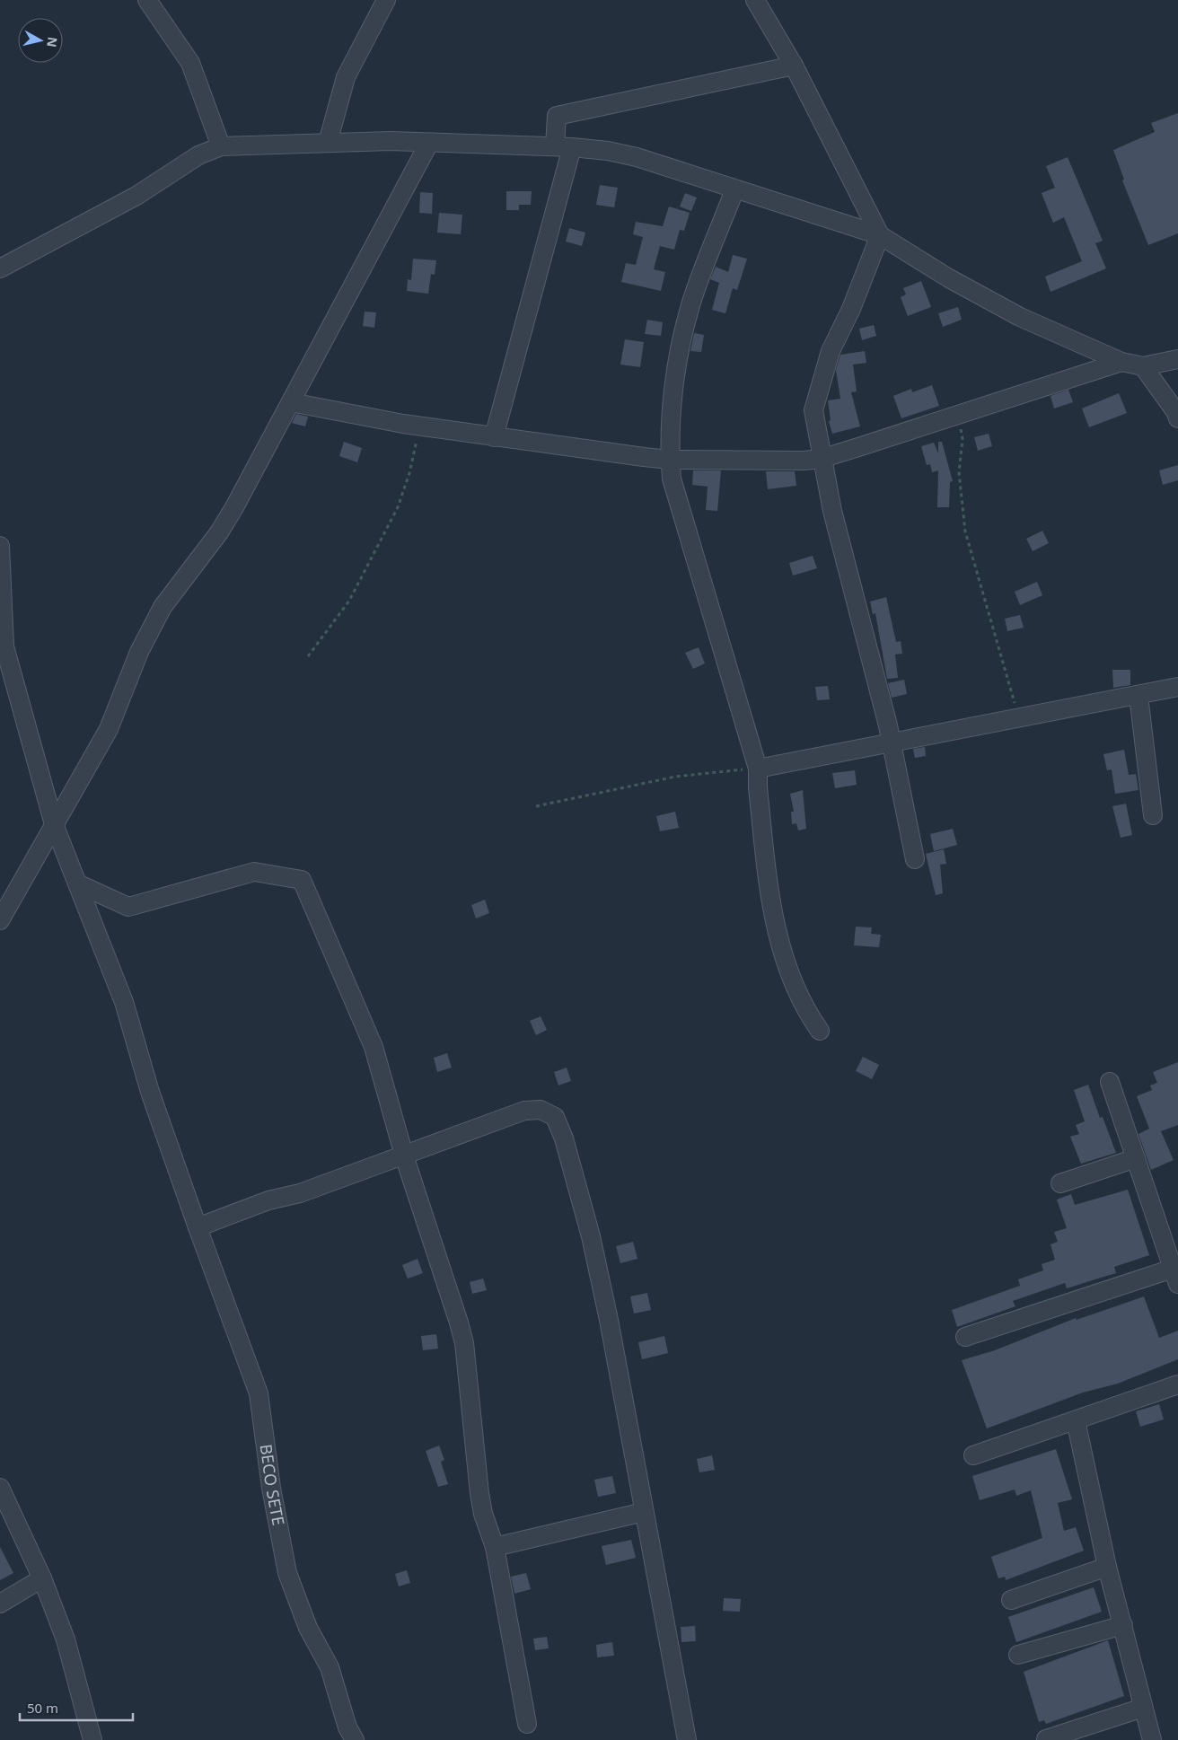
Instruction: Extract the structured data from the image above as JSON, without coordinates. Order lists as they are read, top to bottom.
{
  "streets": {
    "street": ["BECO SETE"]
  },
  "scale_bar": "50 m",
  "north": "right"
}
